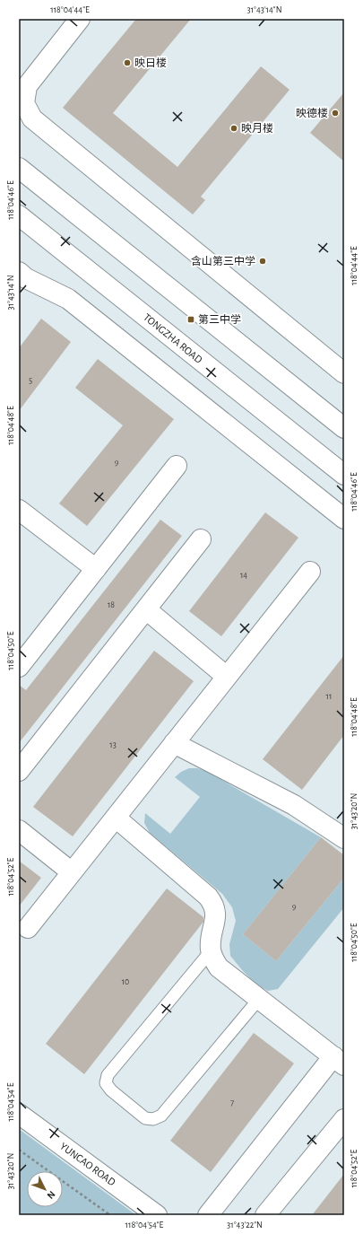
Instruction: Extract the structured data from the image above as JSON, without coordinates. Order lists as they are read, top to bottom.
{
  "streets": {
    "street": ["TONGZHA ROAD", "YUNCAO ROAD"]
  },
  "places": {
    "other": [
      "映日楼",
      "映德楼",
      "映月楼",
      "含山第三中学"
    ],
    "transit": ["第三中学"]
  },
  "house_numbers": [
    "5",
    "9",
    "14",
    "18",
    "11",
    "13",
    "9",
    "10",
    "7"
  ],
  "north": "bottom right",
  "coordinates": [
    "118°04'44\"E",
    "31°43'14\"N",
    "118°04'46\"E",
    "118°04'48\"E",
    "118°04'50\"E",
    "31°43'20\"N",
    "118°04'52\"E",
    "118°04'54\"E",
    "31°43'22\"N"
  ]
}
